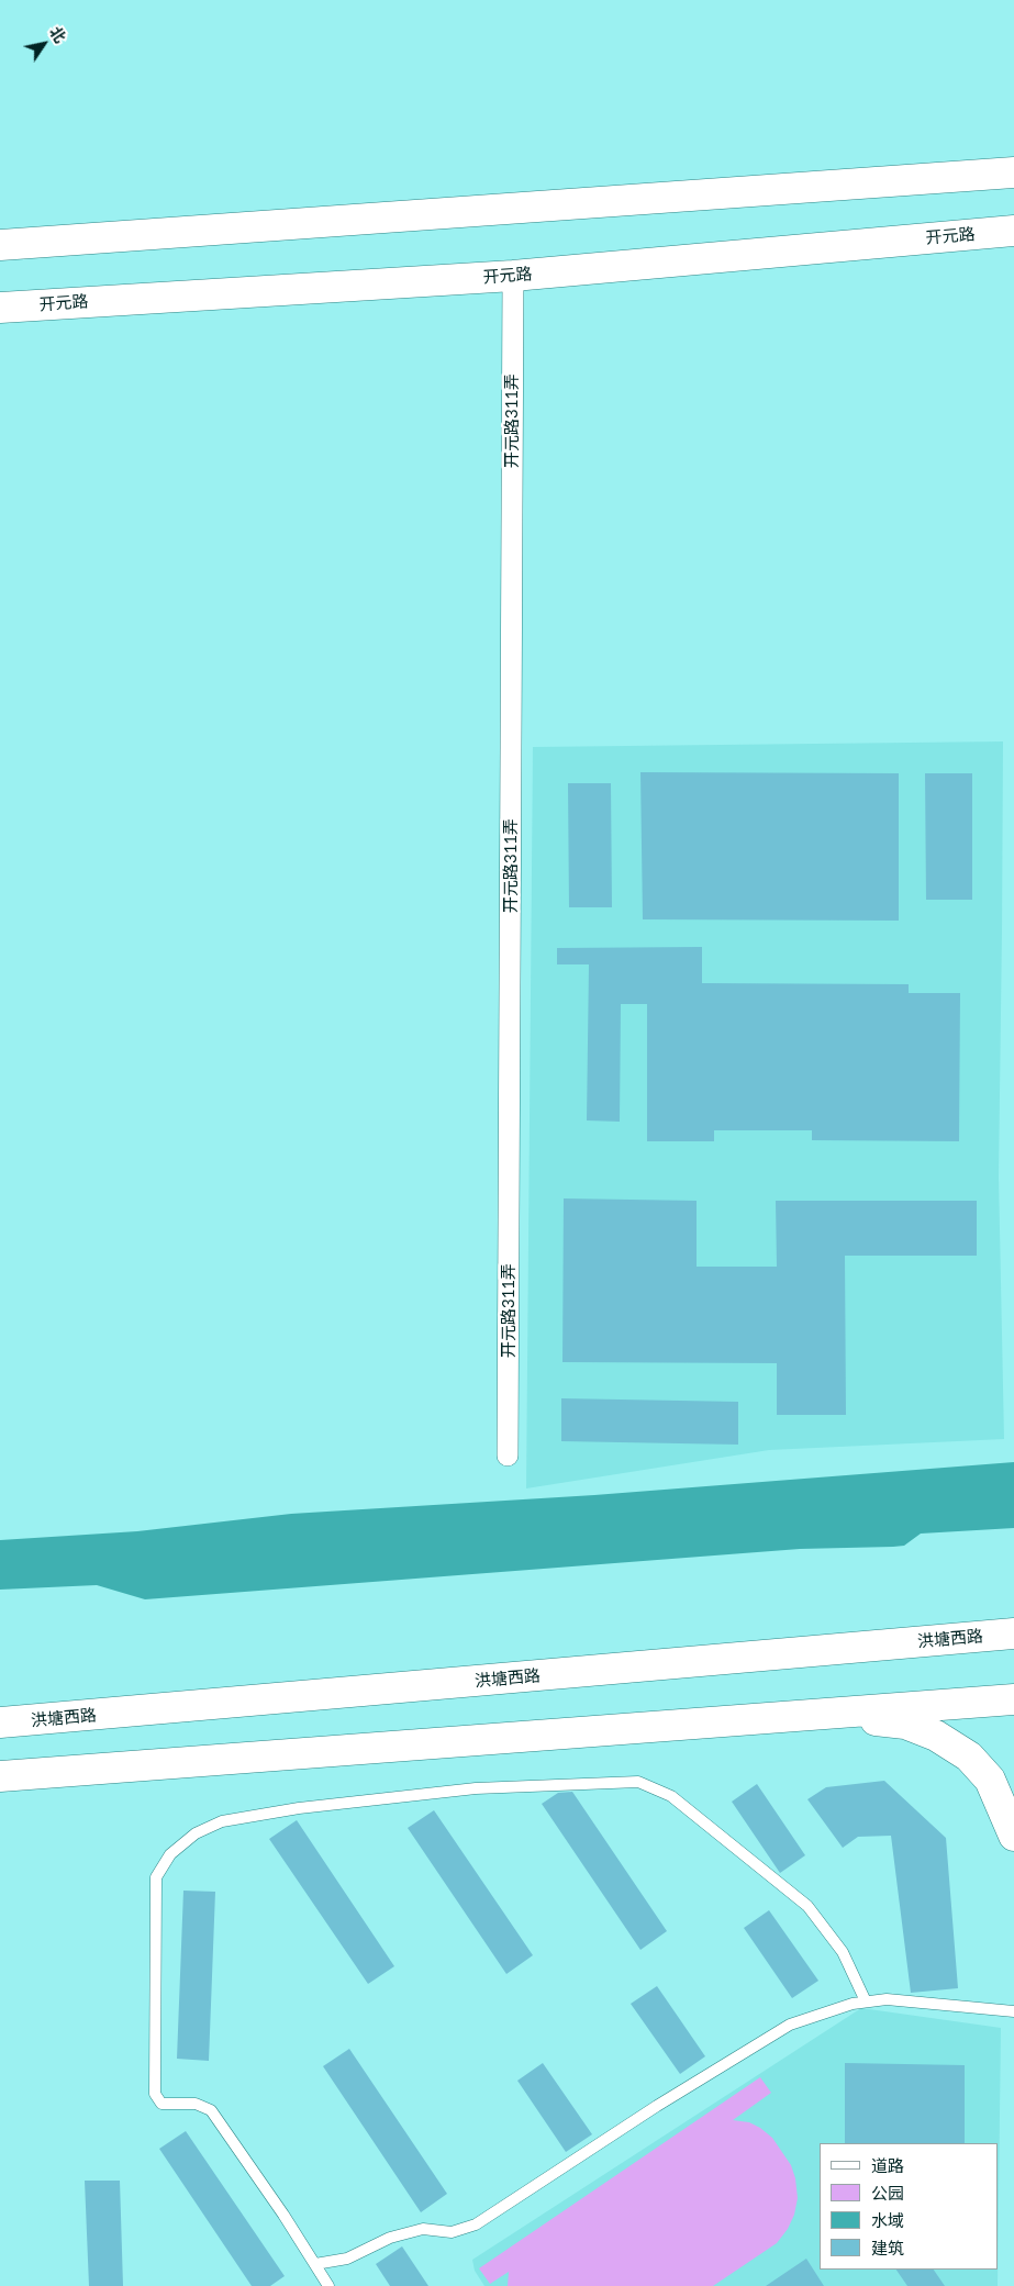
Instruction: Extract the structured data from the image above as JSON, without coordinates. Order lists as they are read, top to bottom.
{
  "streets": {
    "main road": ["开元路", "洪塘西路"],
    "street": ["开元路311弄"]
  },
  "crossings": [
    ["开元路", "开元路311弄"]
  ],
  "legend": [
    "道路",
    "公园",
    "水域",
    "建筑"
  ],
  "north": "top right"
}
